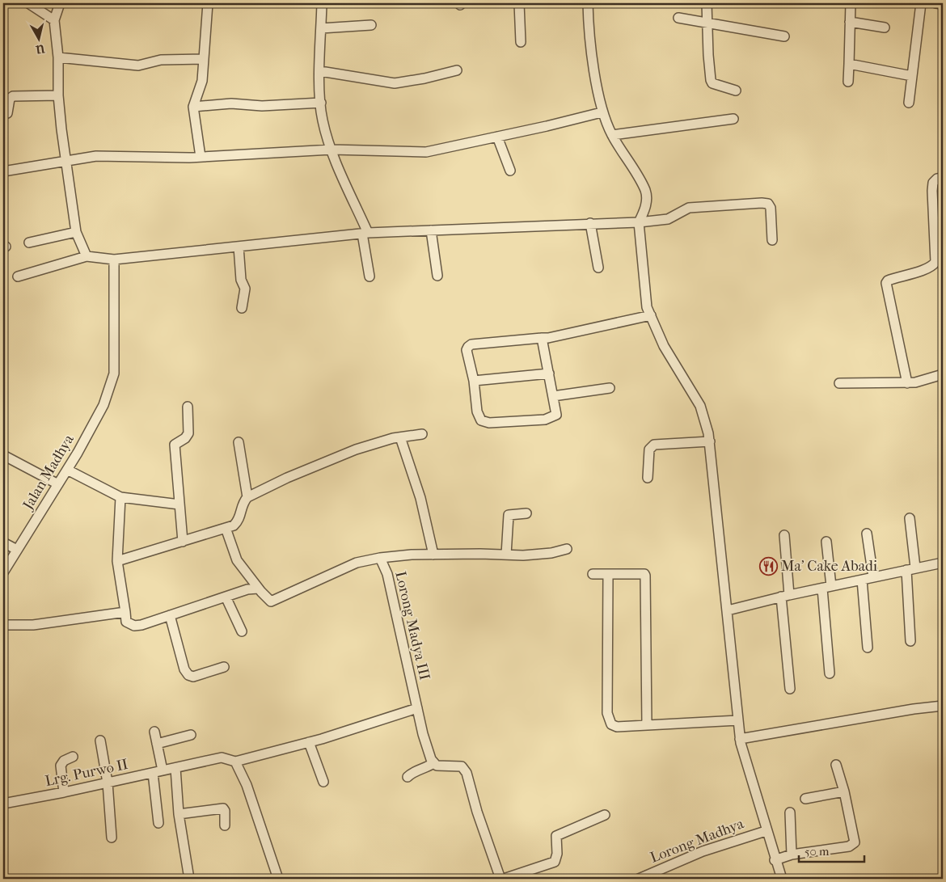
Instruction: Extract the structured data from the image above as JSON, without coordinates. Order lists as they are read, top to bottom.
{
  "streets": {
    "street": [
      "Jalan Madhya",
      "Lorong Madya III",
      "Lrg. Purwo II",
      "Lorong Madhya"
    ]
  },
  "places": {
    "restaurant": ["Ma' Cake Abadi"]
  },
  "scale_bar": "50 m",
  "north": "bottom"
}
